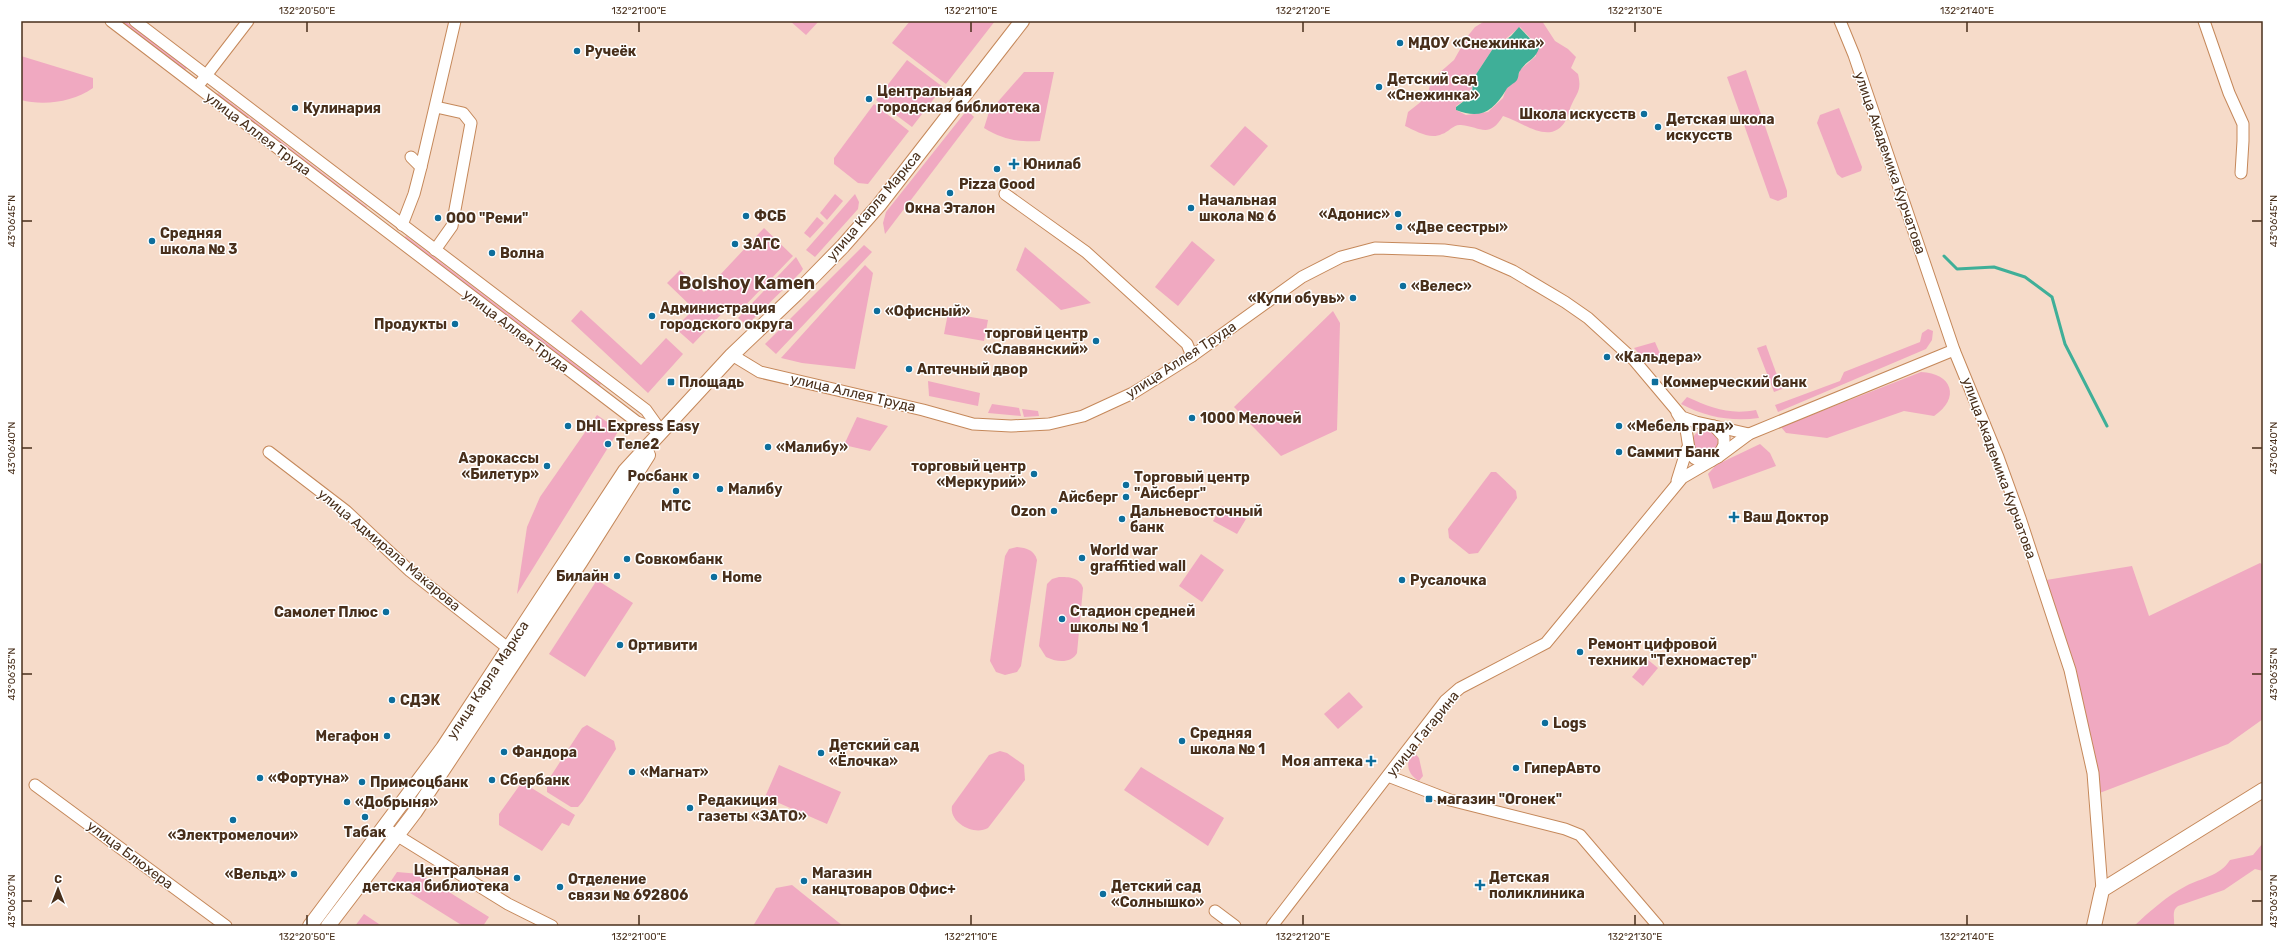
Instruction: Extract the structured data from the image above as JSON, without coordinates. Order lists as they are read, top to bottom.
{
  "streets": {
    "main road": ["улица Академика Курчатова", "улица Карла Маркса"],
    "street": [
      "улица Аллея Труда",
      "улица Адмирала Макарова",
      "улица Гагарина",
      "улица Блюхера"
    ]
  },
  "crossings": [
    ["улица Аллея Труда", "улица Карла Маркса"],
    ["улица Карла Маркса", "улица Адмирала Макарова"]
  ],
  "districts": ["Bolshoy Kamen"],
  "places": {
    "other": [
      "МДОУ «Снежинка»",
      "Ручеёк",
      "Детский сад «Снежинка»",
      "Центральная городская библиотека",
      "Кулинария",
      "Школа искусств",
      "Детская школа искусств",
      "Pizza Good",
      "Окна Эталон",
      "Начальная школа № 6",
      "«Адонис»",
      "ФСБ",
      "ООО \"Реми\"",
      "«Две сестры»",
      "Средняя школа № 3",
      "ЗАГС",
      "Волна",
      "«Велес»",
      "«Купи обувь»",
      "«Офисный»",
      "Администрация городского округа",
      "Продукты",
      "торговй центр «Славянский»",
      "«Кальдера»",
      "Аптечный двор",
      "1000 Мелочей",
      "DHL Express Easy",
      "«Мебель град»",
      "Теле2",
      "«Малибу»",
      "Саммит Банк",
      "Аэрокассы «Билетур»",
      "торговый центр «Меркурий»",
      "Росбанк",
      "Торговый центр \"Айсберг\"",
      "Малибу",
      "МТС",
      "Айсберг",
      "Ozon",
      "Дальневосточный банк",
      "World war graffitied wall",
      "Совкомбанк",
      "Билайн",
      "Home",
      "Русалочка",
      "Самолет Плюс",
      "Стадион средней школы № 1",
      "Ортивити",
      "Ремонт цифровой техники \"Техномастер\"",
      "СДЭК",
      "Logs",
      "Мегафон",
      "Средняя школа № 1",
      "Фандора",
      "Детский сад «Ёлочка»",
      "ГиперАвто",
      "«Магнат»",
      "«Фортуна»",
      "Сбербанк",
      "Примсоцбанк",
      "«Добрыня»",
      "Редакиция газеты «ЗАТО»",
      "Табак",
      "«Электромелочи»",
      "«Вельд»",
      "Центральная детская библиотека",
      "Магазин канцтоваров Офис+",
      "Отделение связи № 692806",
      "Детский сад «Солнышко»"
    ],
    "health": [
      "Юнилаб",
      "Ваш Доктор",
      "Моя аптека",
      "Детская поликлиника"
    ],
    "transit": ["Площадь", "Коммерческий банк", "магазин \"Огонек\""]
  },
  "north": "top",
  "coordinates": [
    "132°20'50\"E",
    "132°21'00\"E",
    "132°21'10\"E",
    "132°21'20\"E",
    "132°21'30\"E",
    "132°21'40\"E",
    "43°06'45\"N",
    "43°06'40\"N",
    "43°06'35\"N",
    "43°06'30\"N"
  ]
}
